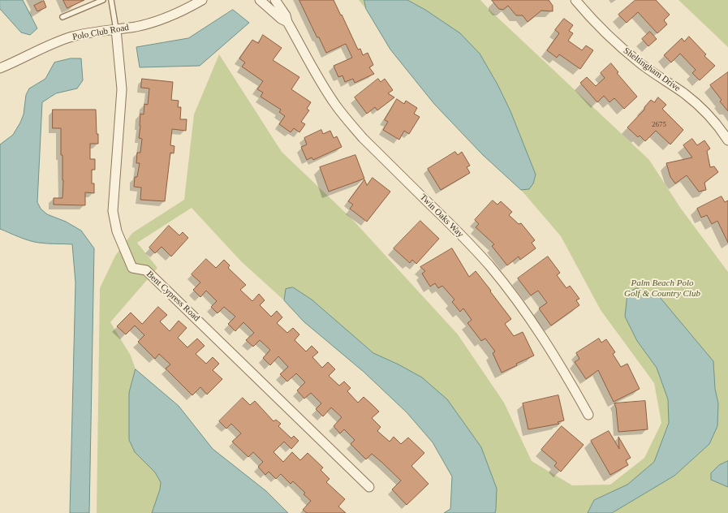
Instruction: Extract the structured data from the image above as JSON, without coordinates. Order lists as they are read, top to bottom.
{
  "streets": {
    "street": [
      "Polo Club Road",
      "Sheltingham Drive",
      "Twin Oaks Way",
      "Bent Cypress Road"
    ]
  },
  "crossings": [
    ["Polo Club Road", "Bent Cypress Road"]
  ],
  "parks": ["Palm Beach Polo Golf & Country Club"],
  "house_numbers": ["2675"]
}
